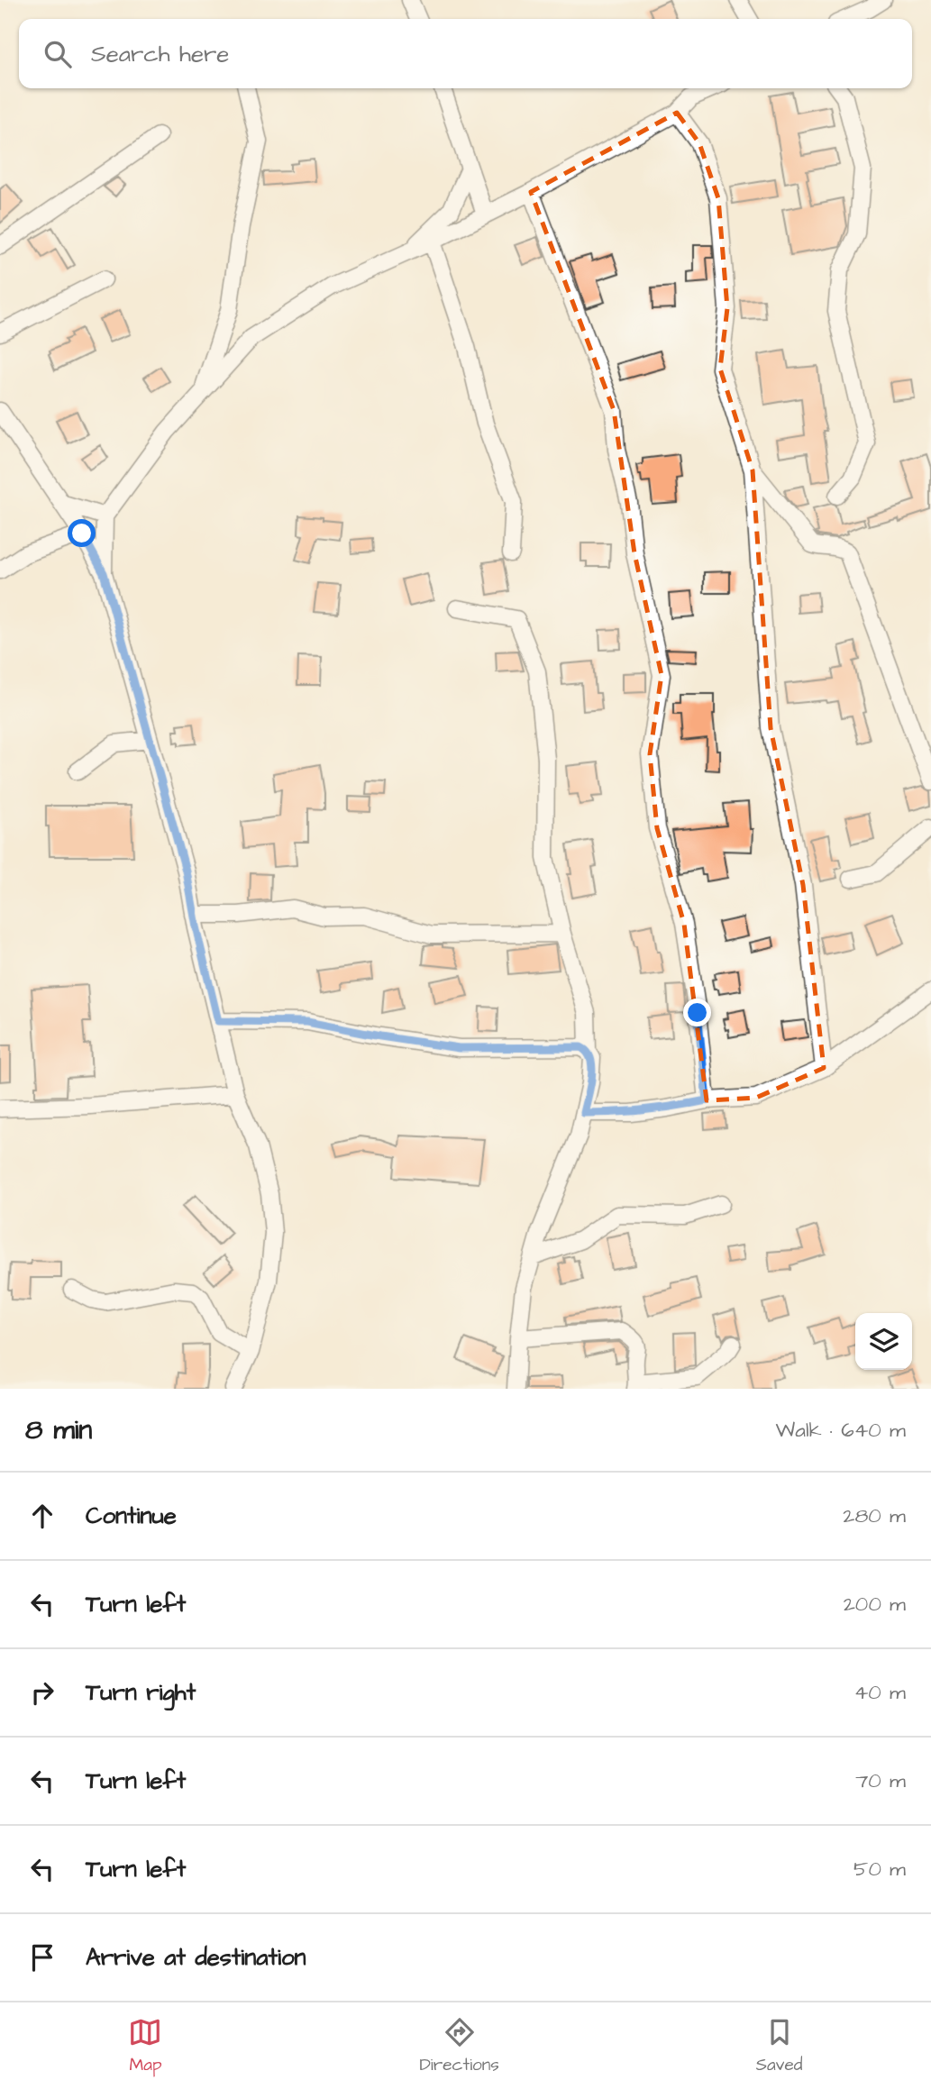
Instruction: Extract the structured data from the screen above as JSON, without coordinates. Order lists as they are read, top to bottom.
{
  "page": {
    "search": "Search here",
    "heading": ["8 min", "Walk · 640 m"],
    "list": [
      ["Continue", "280 m"],
      ["Turn left", "200 m"],
      ["Turn right", "40 m"],
      ["Turn left", "70 m"],
      ["Turn left", "50 m"],
      "Arrive at destination"
    ],
    "nav": ["Map", "Directions", "Saved"]
  }
}
